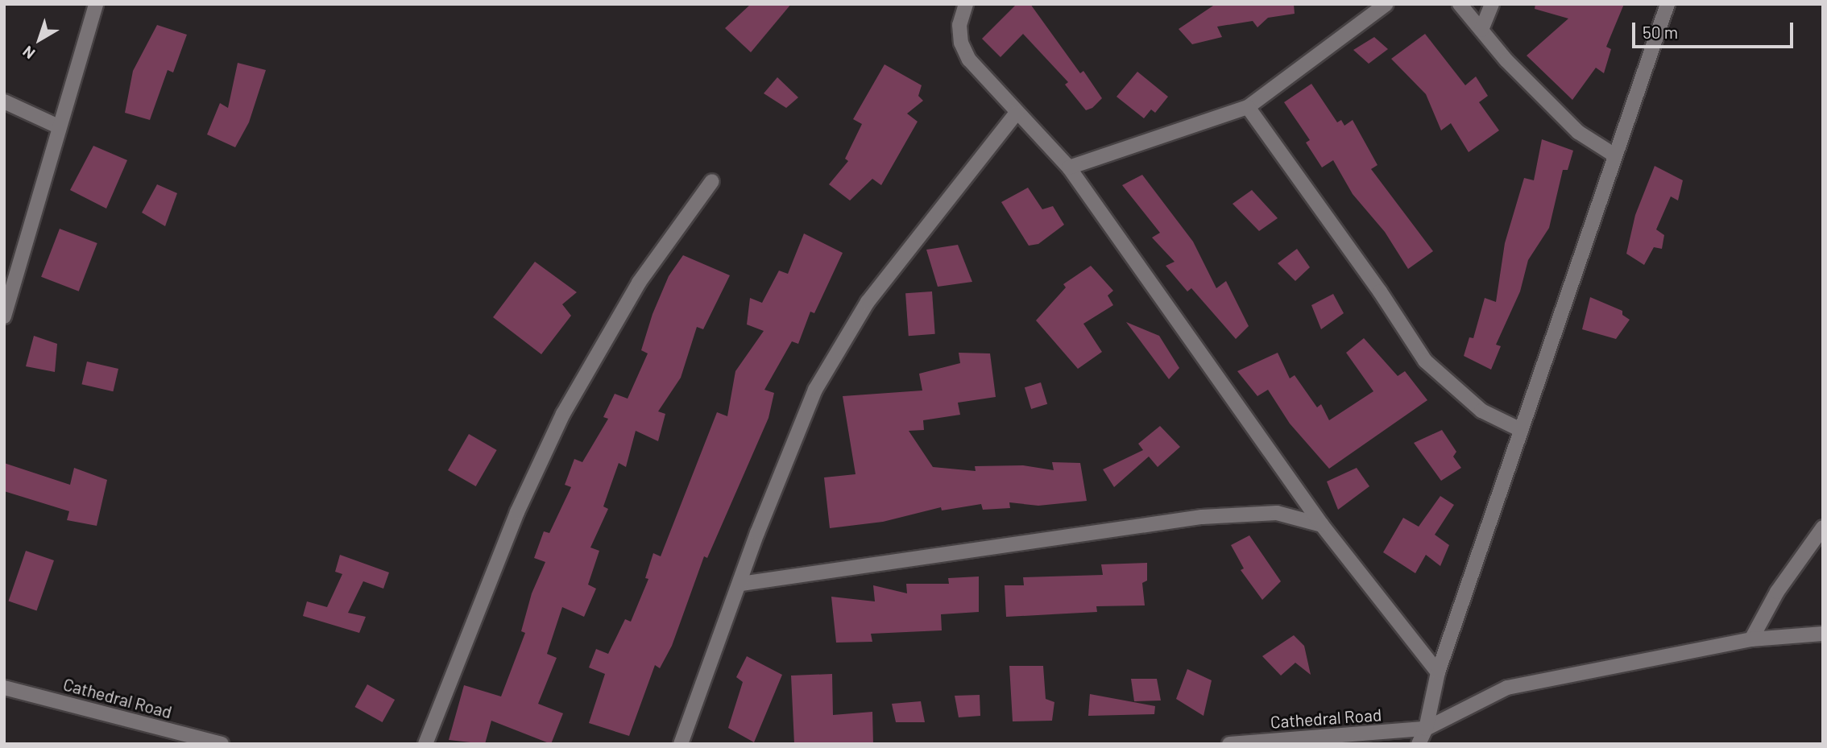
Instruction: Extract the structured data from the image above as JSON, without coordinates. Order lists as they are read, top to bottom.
{
  "streets": {
    "street": ["Cathedral Road"]
  },
  "scale_bar": "50 m",
  "north": "bottom left"
}
